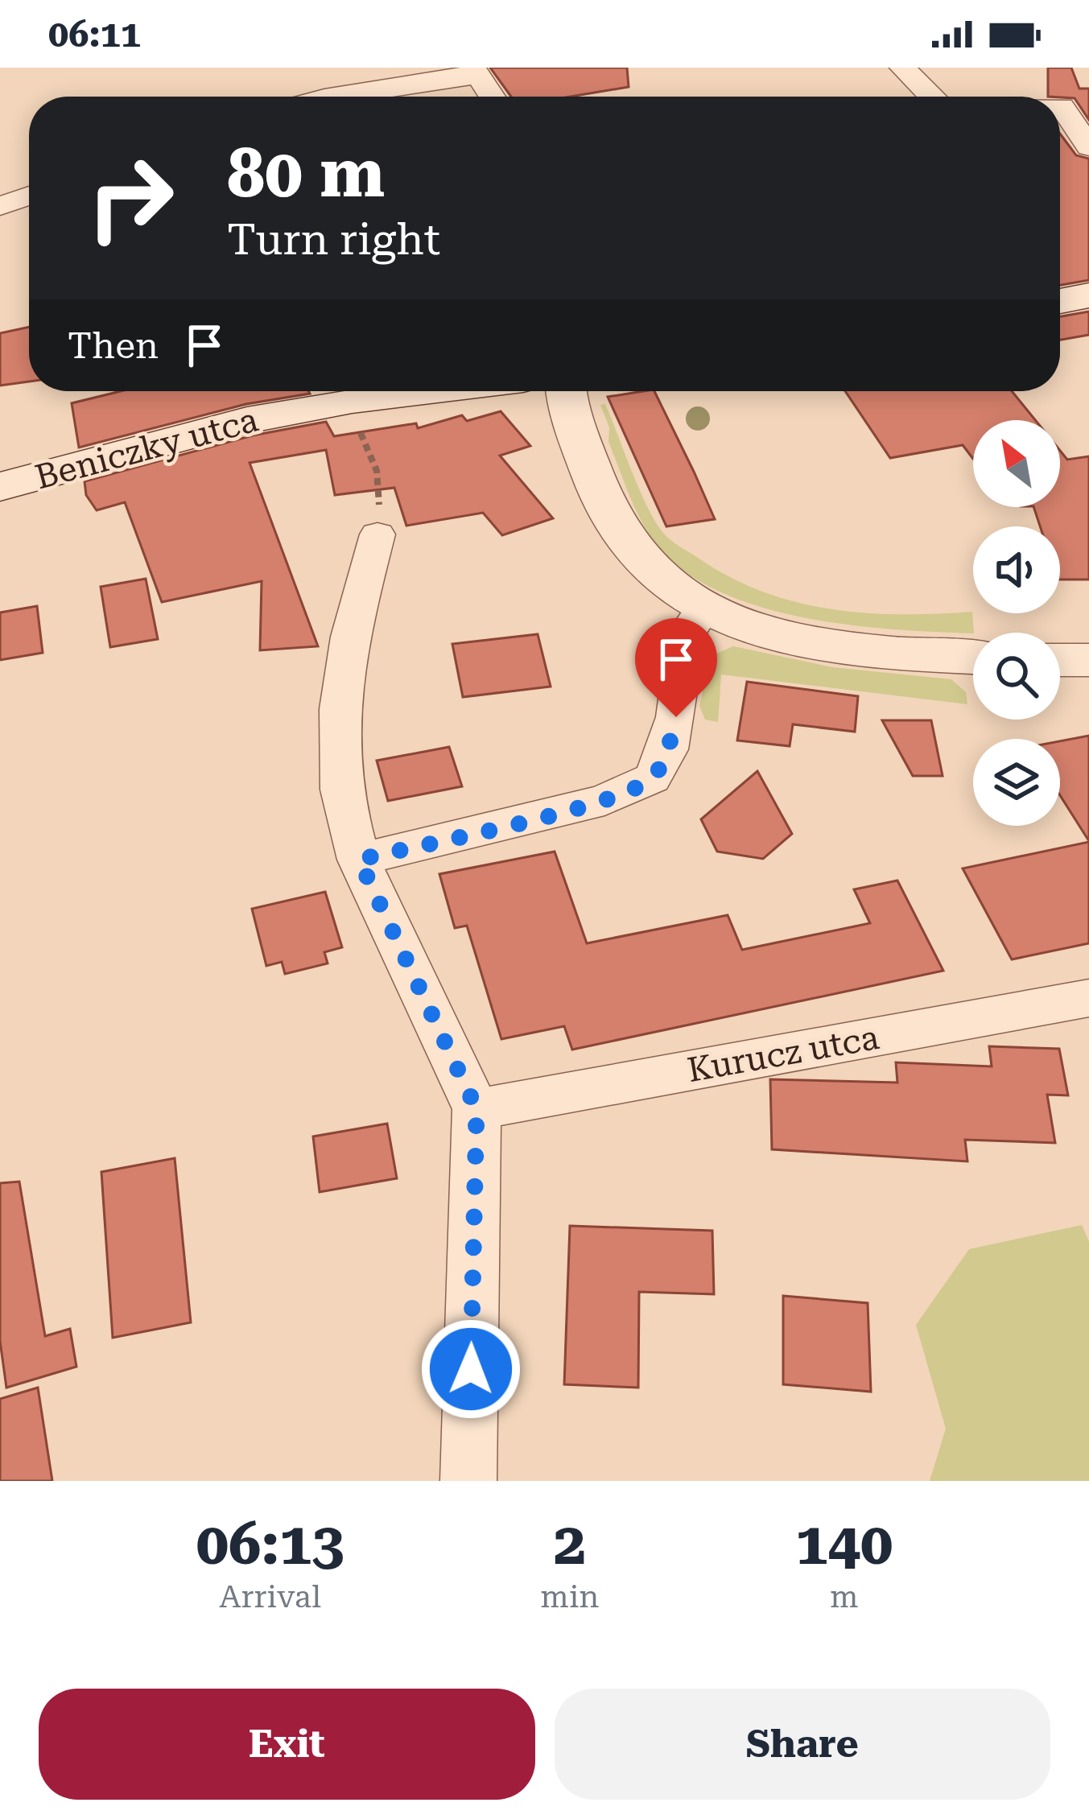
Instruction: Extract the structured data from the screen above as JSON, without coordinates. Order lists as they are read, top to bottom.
{
  "streets": {
    "main road": ["Beniczky utca"],
    "street": ["Kurucz utca"]
  },
  "north": "top left",
  "page": {
    "status": "06:11",
    "turn": ["80 m", "Turn right"],
    "then": "Then",
    "eta": [
      "06:13",
      "Arrival",
      "2",
      "min",
      "140",
      "m"
    ],
    "buttons": ["Exit", "Share"]
  }
}
